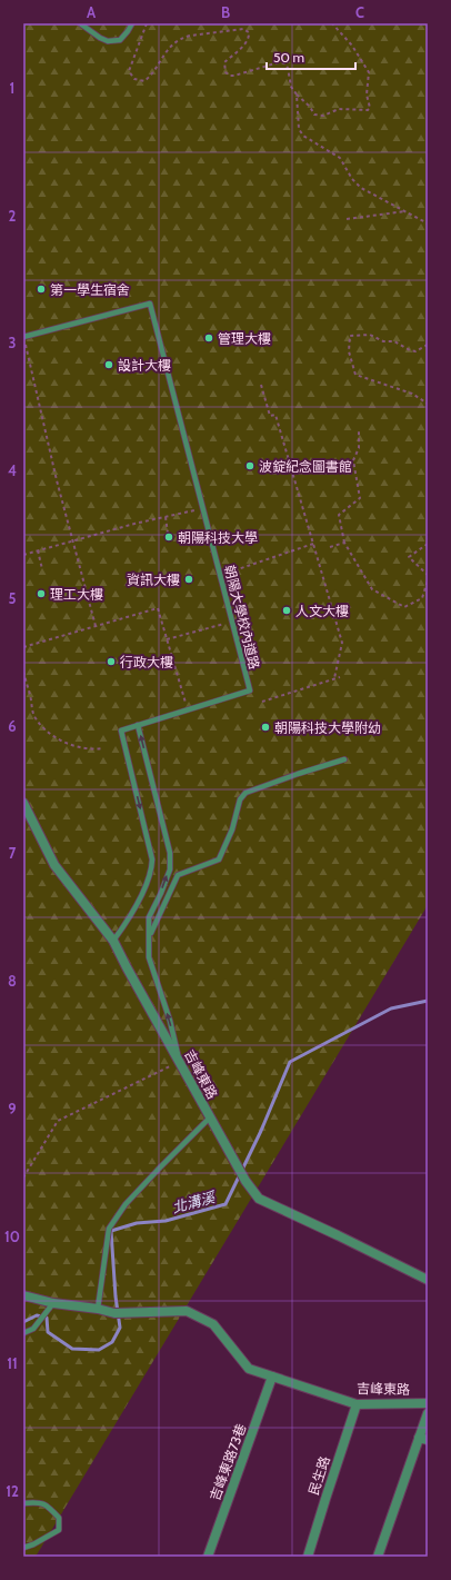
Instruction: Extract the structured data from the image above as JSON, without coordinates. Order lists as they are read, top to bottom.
{
  "streets": {
    "street": ["吉峰東路", "吉峰東路73巷", "民生路"],
    "lane": ["朝陽大學校內道路"]
  },
  "crossings": [
    ["朝陽大學校內道路", "吉峰東路"],
    ["吉峰東路", "吉峰東路73巷"],
    ["吉峰東路", "民生路"]
  ],
  "water": ["北溝溪"],
  "places": [
    "第一學生宿舍",
    "管理大樓",
    "設計大樓",
    "波錠紀念圖書館",
    "朝陽科技大學",
    "資訊大樓",
    "理工大樓",
    "人文大樓",
    "行政大樓",
    "朝陽科技大學附幼"
  ],
  "scale_bar": "50 m",
  "grid": {
    "columns": ["A", "B", "C"],
    "rows": [
      "1",
      "2",
      "3",
      "4",
      "5",
      "6",
      "7",
      "8",
      "9",
      "10",
      "11",
      "12"
    ]
  }
}
